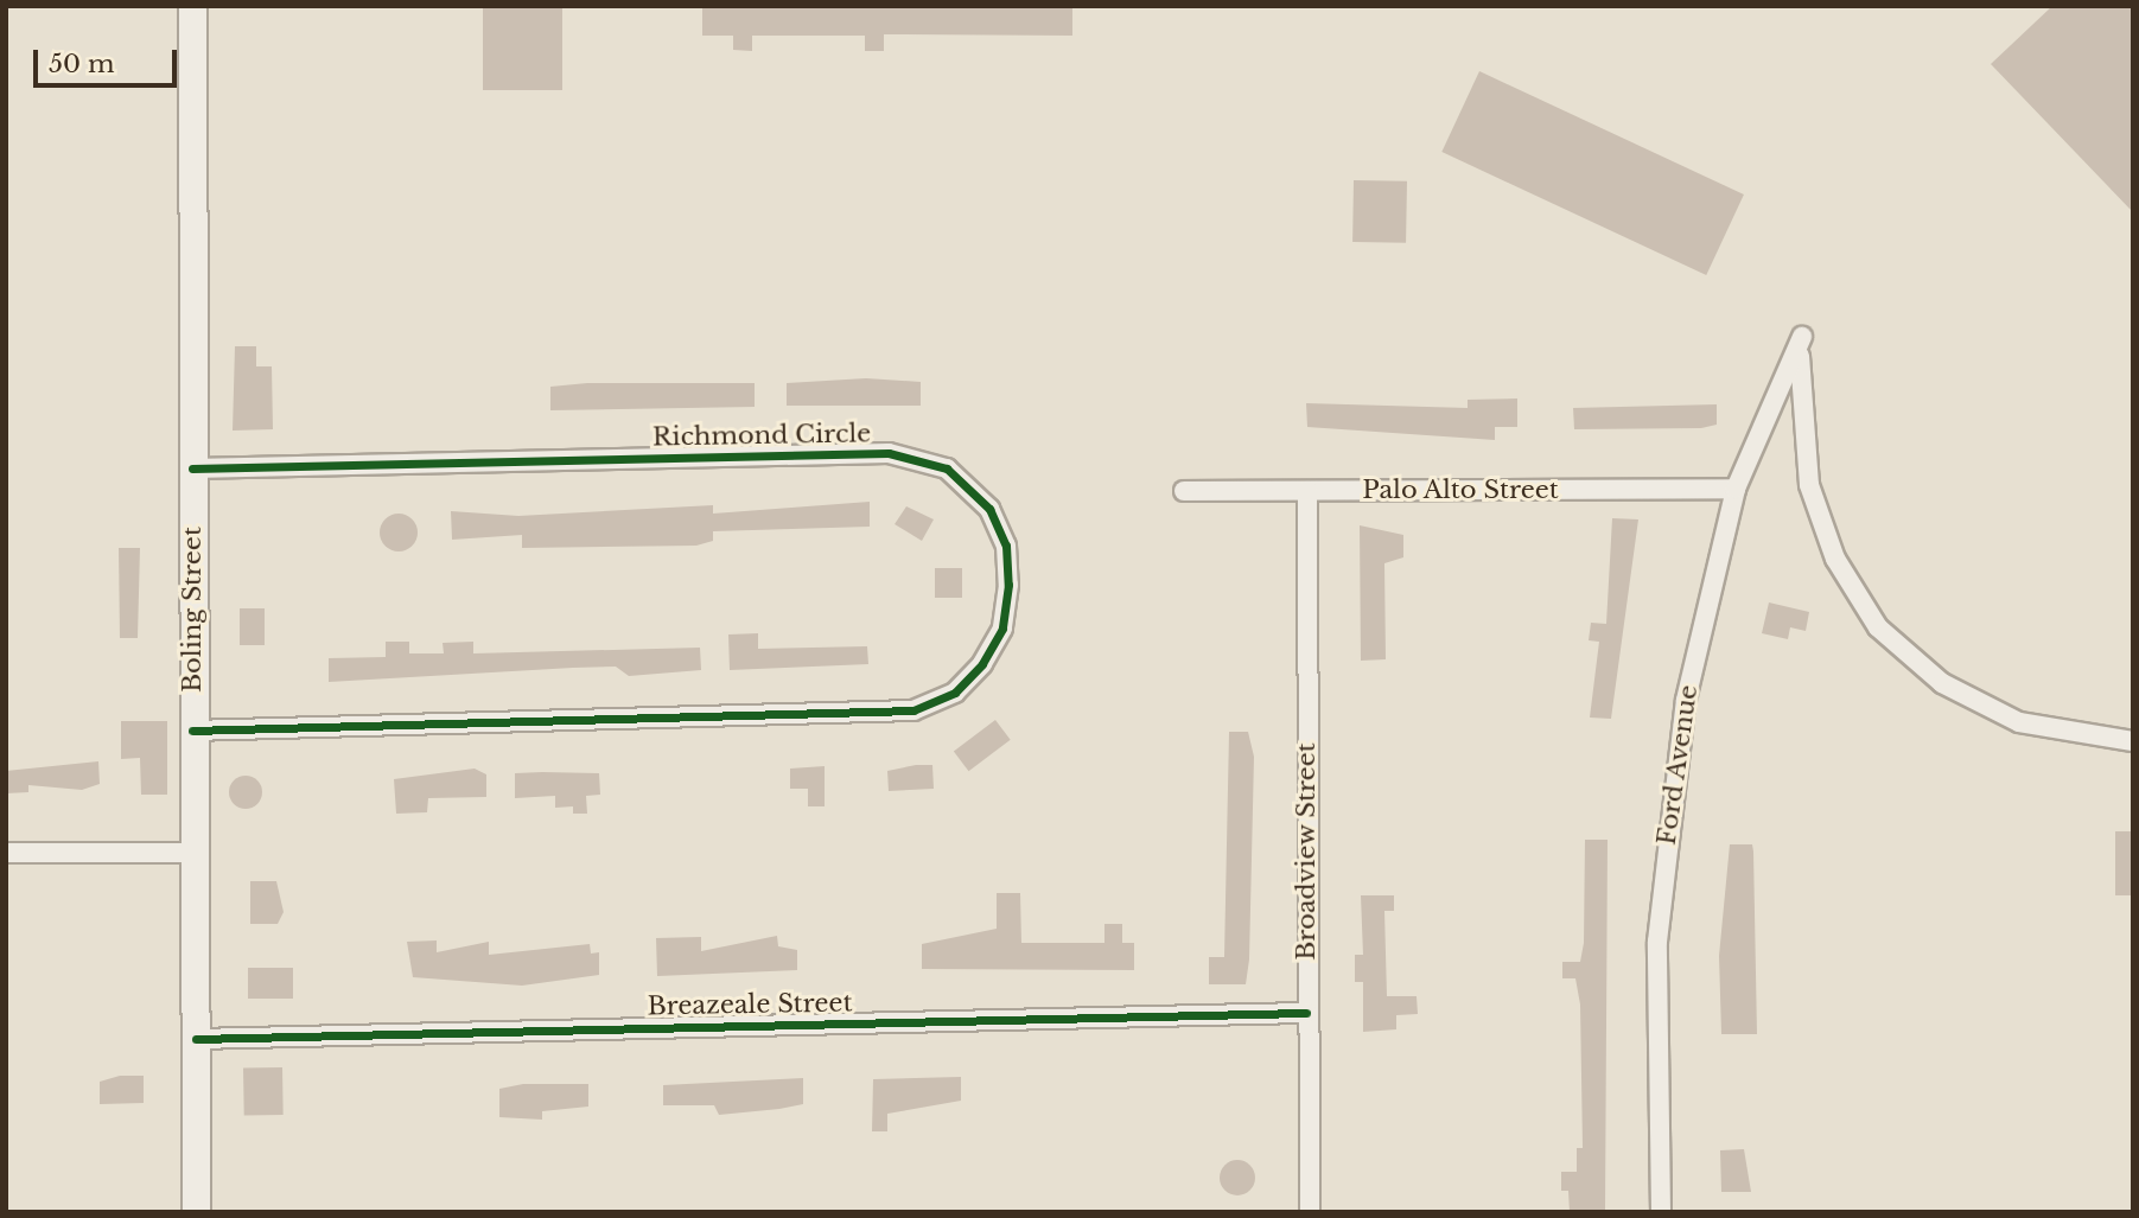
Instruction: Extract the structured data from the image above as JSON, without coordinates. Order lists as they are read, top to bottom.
{
  "streets": {
    "street": [
      "Richmond Circle",
      "Palo Alto Street",
      "Boling Street",
      "Ford Avenue",
      "Broadview Street",
      "Breazeale Street"
    ]
  },
  "crossings": [
    ["Richmond Circle", "Boling Street"],
    ["Palo Alto Street", "Ford Avenue"],
    ["Palo Alto Street", "Broadview Street"],
    ["Boling Street", "Breazeale Street"],
    ["Broadview Street", "Breazeale Street"]
  ],
  "scale_bar": "50 m"
}
